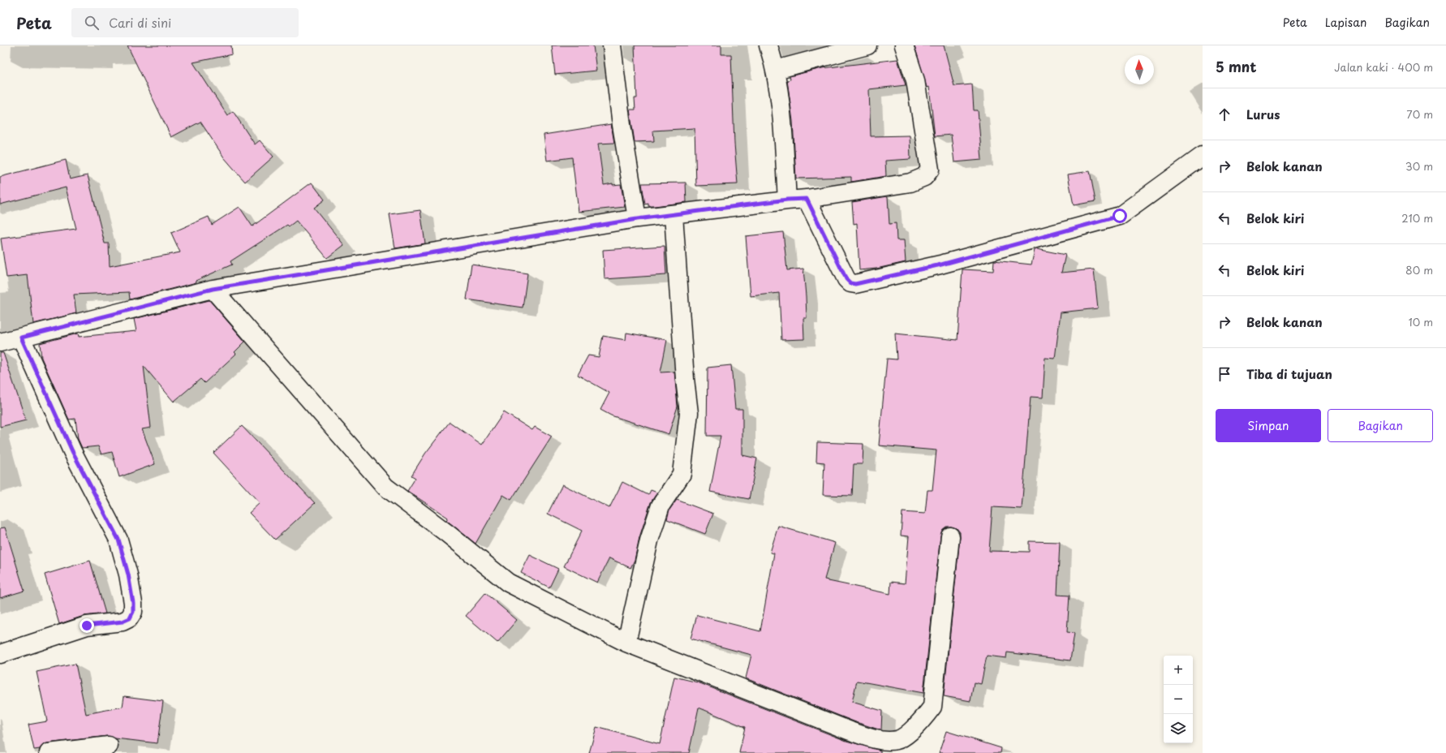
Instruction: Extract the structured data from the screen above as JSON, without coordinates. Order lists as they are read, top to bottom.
{
  "north": "top",
  "page": {
    "header": "Peta",
    "search": "Cari di sini",
    "nav": ["Peta", "Lapisan", "Bagikan"],
    "heading": ["5 mnt", "Jalan kaki · 400 m"],
    "list": [
      ["Lurus", "70 m"],
      ["Belok kanan", "30 m"],
      ["Belok kiri", "210 m"],
      ["Belok kiri", "80 m"],
      ["Belok kanan", "10 m"],
      "Tiba di tujuan"
    ],
    "buttons": ["Simpan", "Bagikan"],
    "map_buttons": ["+", "−"]
  }
}
